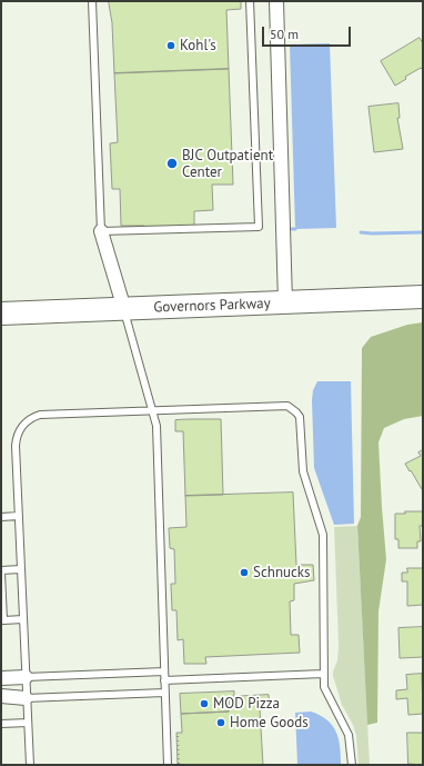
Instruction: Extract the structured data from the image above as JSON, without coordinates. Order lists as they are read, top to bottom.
{
  "streets": {
    "main road": ["Governors Parkway"]
  },
  "places": [
    "Kohl's",
    "BJC Outpatient Center",
    "Schnucks",
    "MOD Pizza",
    "Home Goods"
  ],
  "scale_bar": "50 m"
}
